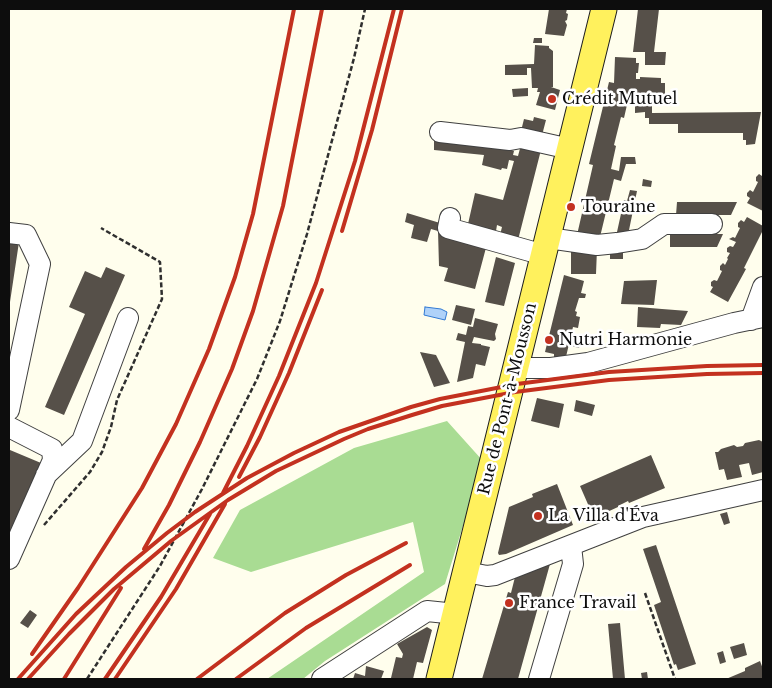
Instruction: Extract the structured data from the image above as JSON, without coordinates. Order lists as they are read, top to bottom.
{
  "streets": {
    "main road": ["Rue de Pont-à-Mousson"]
  },
  "places": [
    "Crédit Mutuel",
    "Touraine",
    "Nutri Harmonie",
    "La Villa d'Éva",
    "France Travail"
  ]
}
